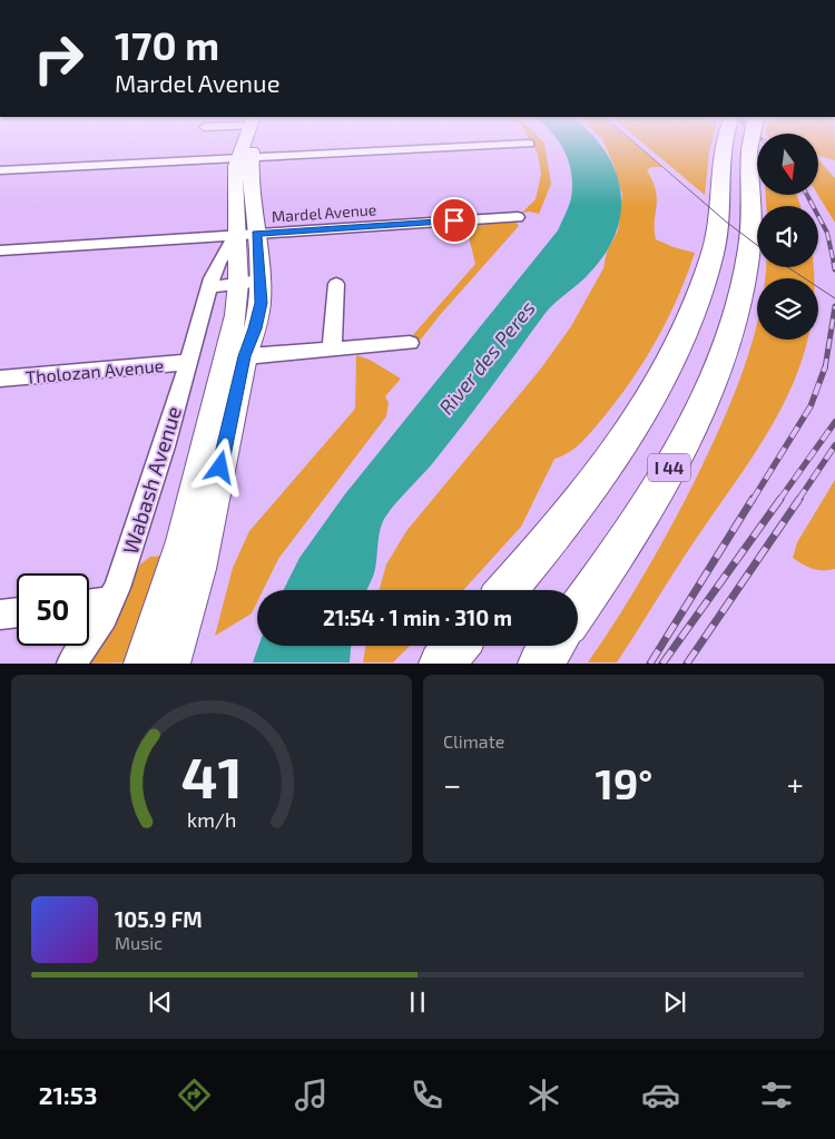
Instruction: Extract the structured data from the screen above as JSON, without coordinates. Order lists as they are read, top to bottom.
{
  "streets": {
    "highway": ["I 44"],
    "street": ["Mardel Avenue", "Tholozan Avenue", "Wabash Avenue"]
  },
  "crossings": [
    ["Mardel Avenue", "Wabash Avenue"],
    ["Tholozan Avenue", "Wabash Avenue"]
  ],
  "water": ["River des Peres"],
  "north": "bottom",
  "page": {
    "turn": ["170 m", "Mardel Avenue"],
    "limit": "50",
    "trip": "21:54 · 1 min · 310 m",
    "tile": "Climate",
    "heat": ["−", "19°", "+"],
    "song": ["105.9 FM", "Music"],
    "tabs": "21:53",
    "gauge": ["41", "km/h"]
  }
}
